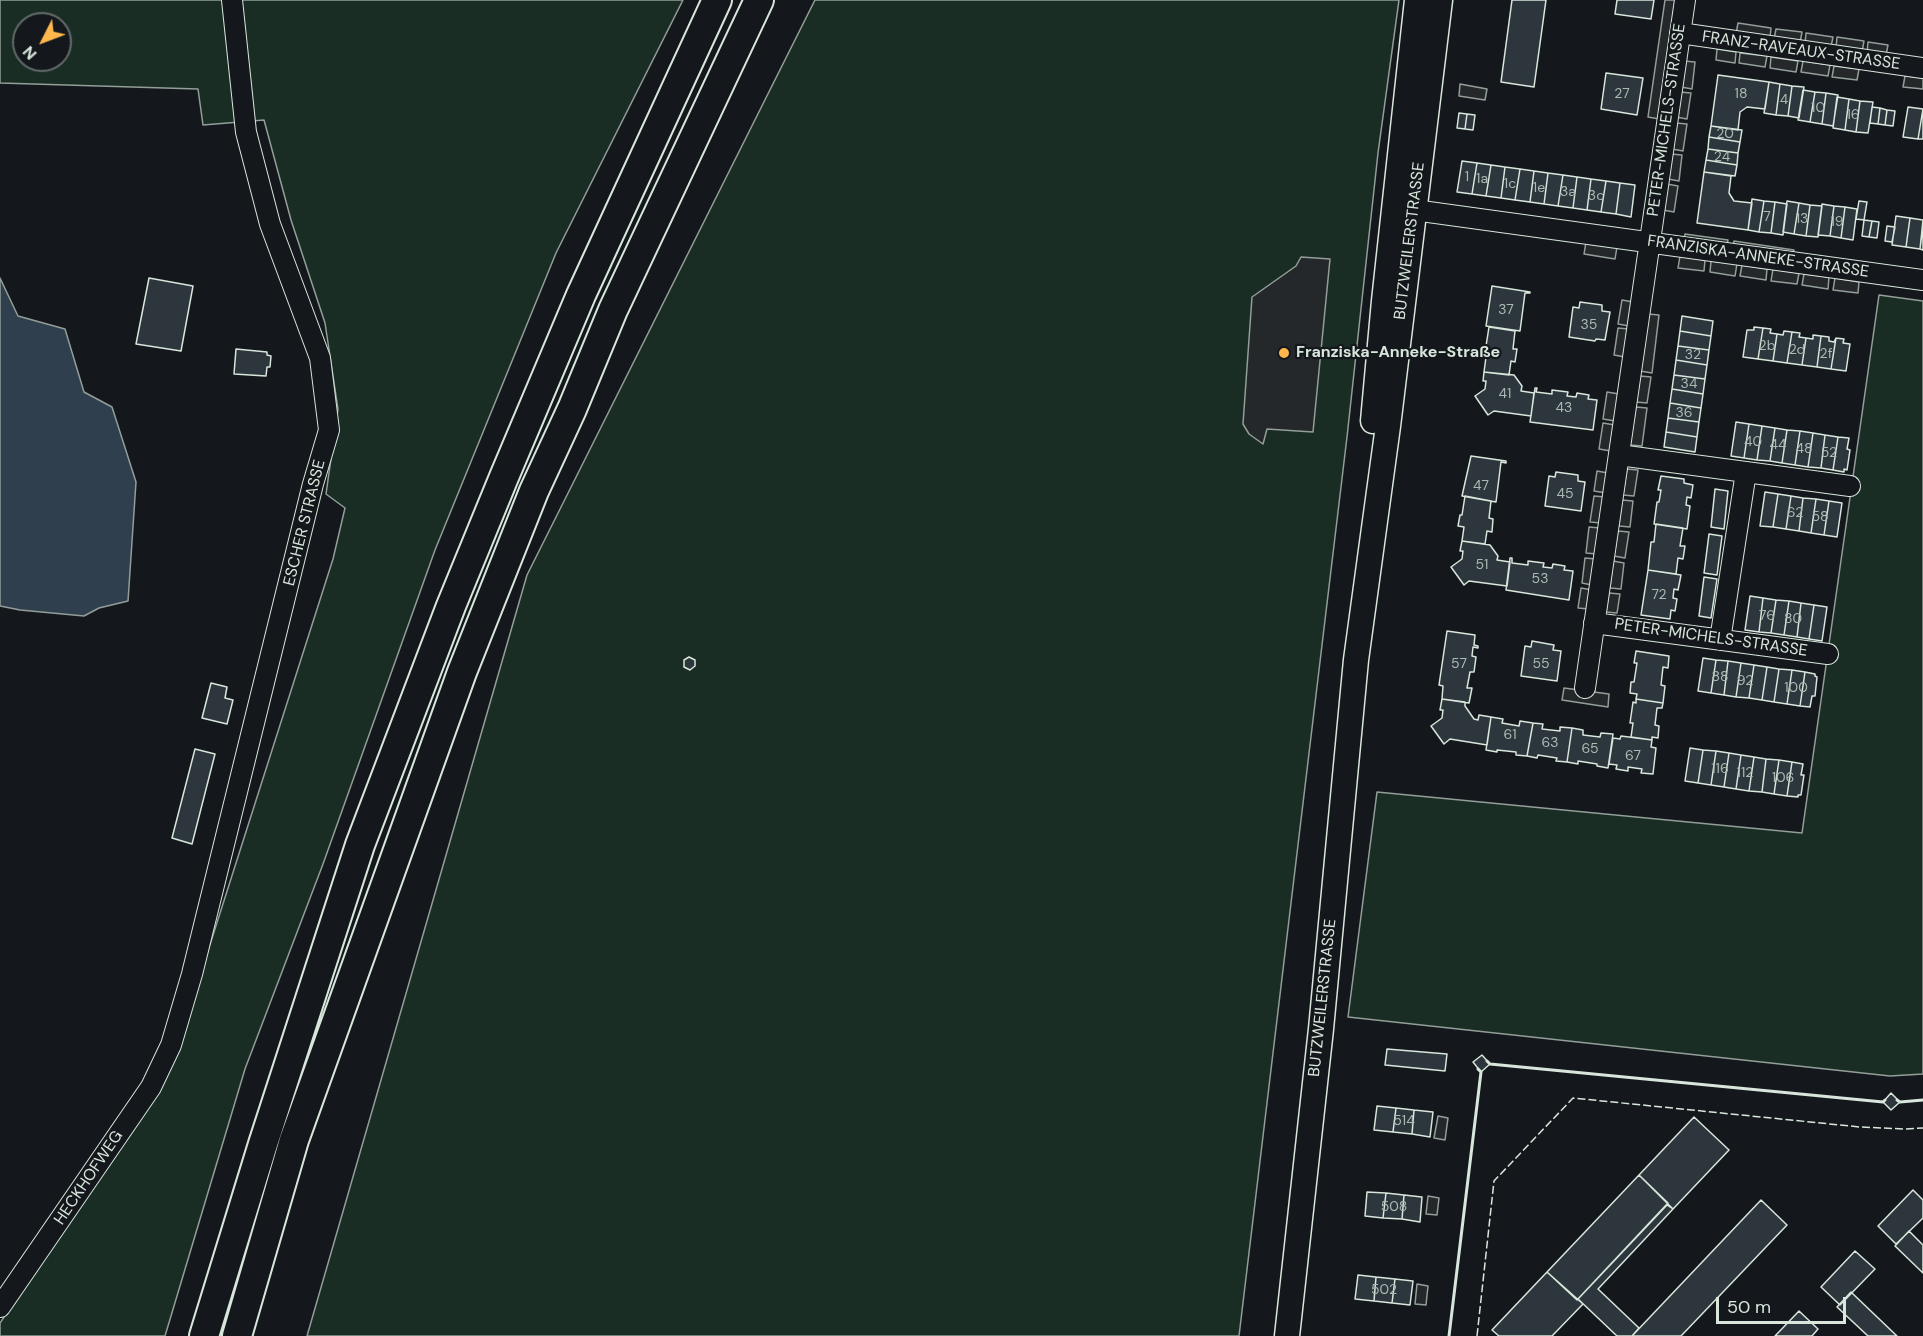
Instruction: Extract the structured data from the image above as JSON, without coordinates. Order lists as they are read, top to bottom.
{
  "streets": {
    "main road": ["BUTZWEILERSTRASSE"],
    "street": [
      "FRANZ-RAVEAUX-STRASSE",
      "PETER-MICHELS-STRASSE",
      "FRANZISKA-ANNEKE-STRASSE",
      "ESCHER STRASSE",
      "HECKHOFWEG"
    ]
  },
  "crossings": [
    ["FRANZ-RAVEAUX-STRASSE", "PETER-MICHELS-STRASSE"],
    ["PETER-MICHELS-STRASSE", "FRANZISKA-ANNEKE-STRASSE"],
    ["BUTZWEILERSTRASSE", "FRANZISKA-ANNEKE-STRASSE"],
    ["ESCHER STRASSE", "HECKHOFWEG"]
  ],
  "places": ["Franziska-Anneke-Straße"],
  "house_numbers": [
    "27",
    "18",
    "4",
    "10",
    "16",
    "20",
    "24",
    "1",
    "1a",
    "1c",
    "1e",
    "3a",
    "3c",
    "7",
    "13",
    "19",
    "37",
    "35",
    "2b",
    "2d",
    "2f",
    "32",
    "34",
    "41",
    "43",
    "36",
    "40",
    "44",
    "48",
    "52",
    "47",
    "45",
    "62",
    "58",
    "51",
    "53",
    "72",
    "76",
    "80",
    "57",
    "55",
    "88",
    "92",
    "100",
    "61",
    "63",
    "65",
    "67",
    "116",
    "112",
    "106",
    "514",
    "508",
    "502"
  ],
  "scale_bar": "50 m",
  "north": "bottom left"
}
